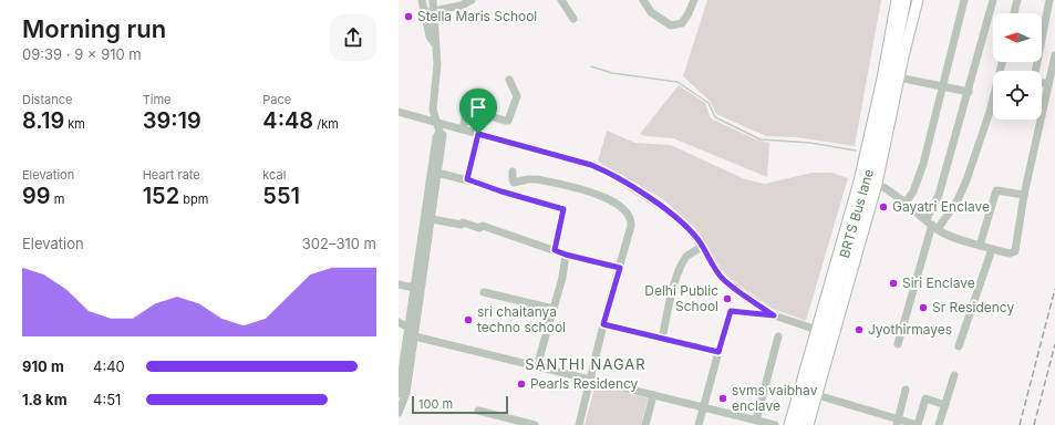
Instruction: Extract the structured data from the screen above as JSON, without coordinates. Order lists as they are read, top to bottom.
{
  "streets": {
    "main road": ["BRTS Bus lane"]
  },
  "districts": ["SANTHI NAGAR"],
  "places": [
    "Stella Maris School",
    "Gayatri Enclave",
    "Siri Enclave",
    "Delhi Public School",
    "Sr Residency",
    "sri chaitanya techno school",
    "Jyothirmayes",
    "Pearls Residency",
    "svms vaibhav enclave"
  ],
  "scale_bar": "100 m",
  "north": "left",
  "page": {
    "heading": ["Morning run", "09:39 · 9 × 910 m"],
    "stats": [
      ["Distance", "8.19 km"],
      ["Time", "39:19"],
      ["Pace", "4:48 /km"],
      ["Elevation", "99 m"],
      ["Heart rate", "152 bpm"],
      ["kcal", "551"]
    ],
    "chart": ["Elevation", "302–310 m"],
    "list": [
      {
        "name": "910 m",
        "note": "4:40"
      },
      {
        "name": "1.8 km",
        "note": "4:51"
      }
    ],
    "scale": "100 m"
  }
}
